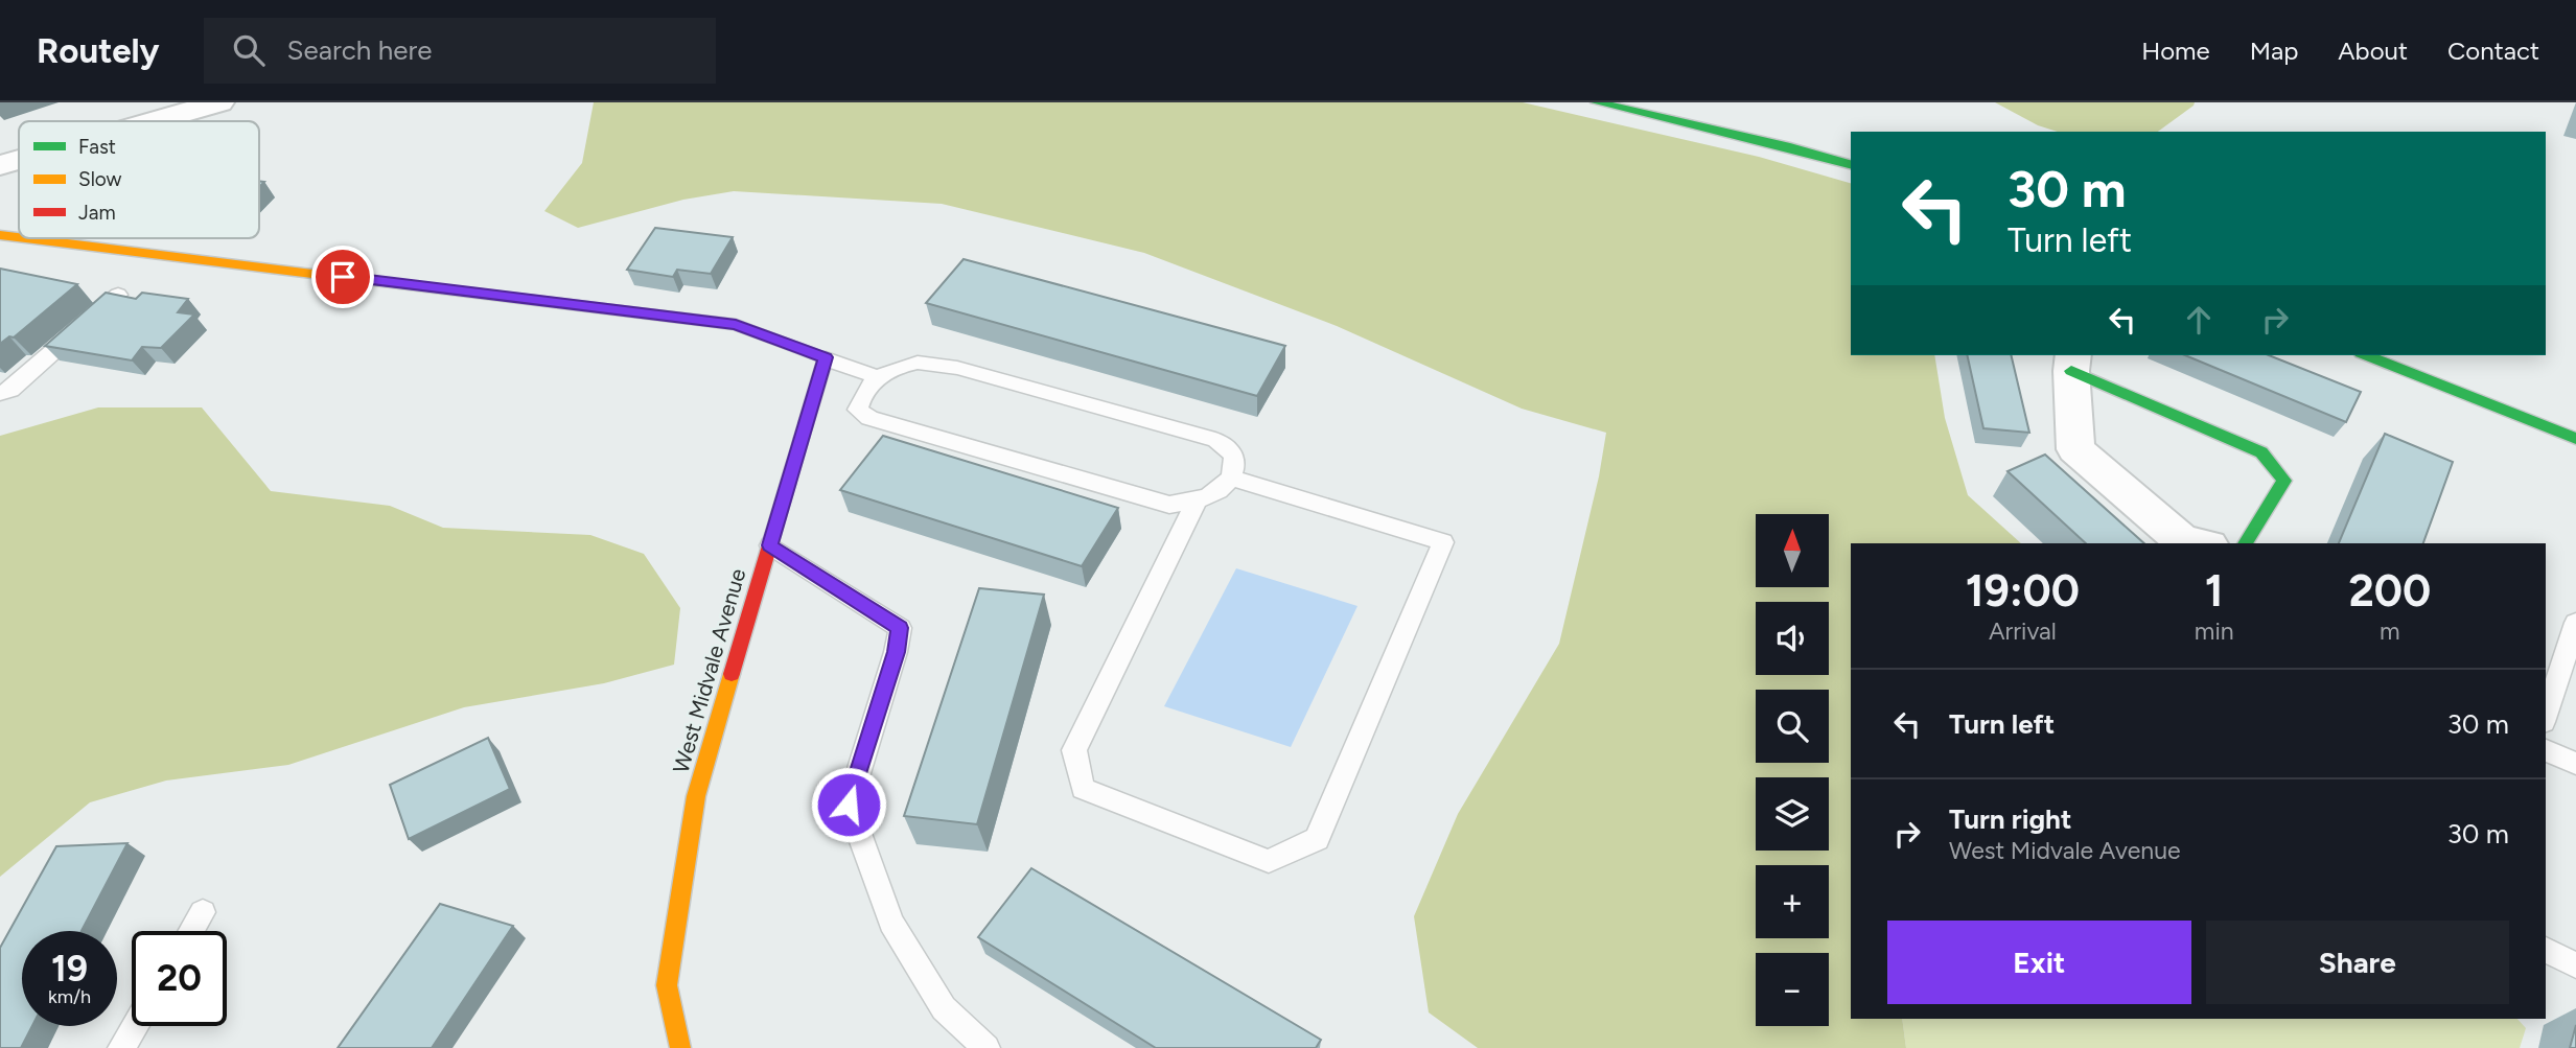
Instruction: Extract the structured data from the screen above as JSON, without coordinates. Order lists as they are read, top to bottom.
{
  "streets": {
    "street": ["West Midvale Avenue"]
  },
  "legend": ["Fast", "Slow", "Jam"],
  "north": "top",
  "page": {
    "header": "Routely",
    "search": "Search here",
    "nav": [
      "Home",
      "Map",
      "About",
      "Contact"
    ],
    "turn": ["30 m", "Turn left"],
    "map_buttons": ["+", "−"],
    "eta": [
      "19:00",
      "Arrival",
      "1",
      "min",
      "200",
      "m"
    ],
    "list": [
      {
        "name": "Turn left",
        "value": "30 m"
      },
      {
        "name": "Turn right",
        "note": "West Midvale Avenue",
        "value": "30 m"
      }
    ],
    "buttons": ["Exit", "Share"],
    "speed": "19 km/h",
    "limit": "20"
  }
}
